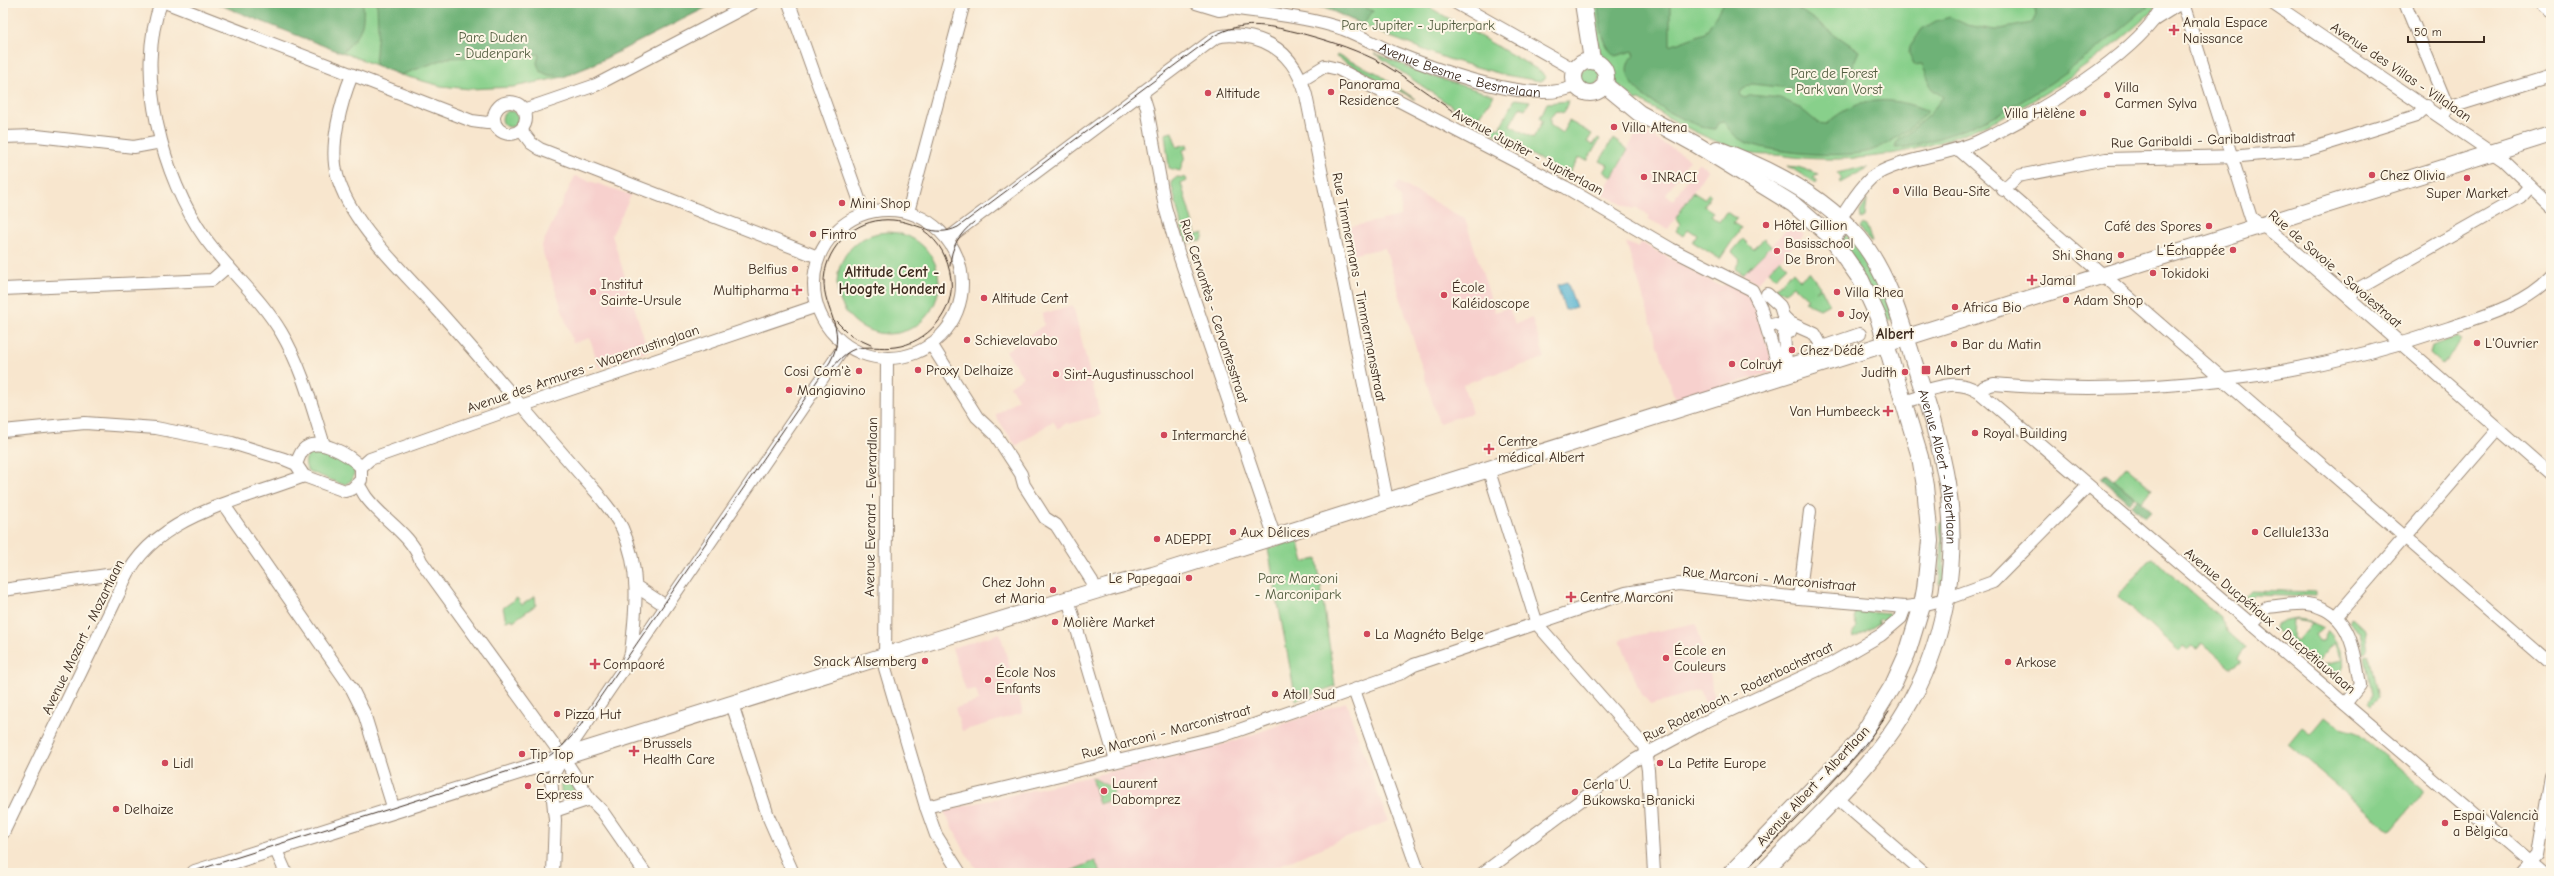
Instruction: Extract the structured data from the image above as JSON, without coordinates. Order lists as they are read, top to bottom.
{
  "streets": {
    "main road": ["Avenue Besme - Besmelaan", "Avenue Albert - Albertlaan"],
    "street": [
      "Avenue des Villas - Villalaan",
      "Rue Garibaldi - Garibaldistraat",
      "Avenue Jupiter - Jupiterlaan",
      "Rue de Savoie - Savoiestraat",
      "Rue Timmermans - Timmermansstraat",
      "Rue Cervantès - Cervantesstraat",
      "Avenue des Armures - Wapenrustinglaan",
      "Avenue Everard - Everardlaan",
      "Rue Marconi - Marconistraat",
      "Avenue Ducpétiaux - Ducpétiauxlaan",
      "Avenue Mozart - Mozartlaan",
      "Rue Rodenbach - Rodenbachstraat"
    ]
  },
  "crossings": [
    ["Avenue des Villas - Villalaan", "Rue Garibaldi - Garibaldistraat"],
    ["Rue Garibaldi - Garibaldistraat", "Rue de Savoie - Savoiestraat"],
    ["Avenue Jupiter - Jupiterlaan", "Rue Timmermans - Timmermansstraat"],
    ["Avenue Albert - Albertlaan", "Rue Marconi - Marconistraat"],
    ["Avenue Albert - Albertlaan", "Avenue Ducpétiaux - Ducpétiauxlaan"],
    ["Avenue Everard - Everardlaan", "Rue Marconi - Marconistraat"],
    ["Rue Marconi - Marconistraat", "Rue Rodenbach - Rodenbachstraat"]
  ],
  "districts": ["Altitude Cent - Hoogte Honderd", "Albert"],
  "parks": [
    "Parc Jupiter - Jupiterpark",
    "Parc Duden - Dudenpark",
    "Parc de Forest - Park van Vorst",
    "Parc Marconi - Marconipark"
  ],
  "places": {
    "health": [
      "Amala Espace Naissance",
      "Jamal",
      "Multipharma",
      "Van Humbeeck",
      "Centre médical Albert",
      "Centre Marconi",
      "Compaoré",
      "Brussels Health Care"
    ],
    "other": [
      "Panorama Residence",
      "Altitude",
      "Villa Carmen Sylva",
      "Villa Hèlène",
      "Villa Altena",
      "Chez Olivia",
      "INRACI",
      "Super Market",
      "Villa Beau-Site",
      "Mini Shop",
      "Hôtel Gillion",
      "Café des Spores",
      "Fintro",
      "L’Échappée",
      "Basisschool De Bron",
      "Shi Shang",
      "Belfius",
      "Tokidoki",
      "Institut Sainte-Ursule",
      "Villa Rhea",
      "École Kaléidoscope",
      "Altitude Cent",
      "Adam Shop",
      "Africa Bio",
      "Joy",
      "Schievelavabo",
      "L'Ouvrier",
      "Bar du Matin",
      "Chez Dédé",
      "Colruyt",
      "Proxy Delhaize",
      "Cosi Com'è",
      "Judith",
      "Sint-Augustinusschool",
      "Mangiavino",
      "Royal Building",
      "Intermarché",
      "Aux Délices",
      "Cellule133a",
      "ADEPPI",
      "Le Papegaai",
      "Chez John et Maria",
      "Molière Market",
      "La Magnéto Belge",
      "École en Couleurs",
      "Snack Alsemberg",
      "Arkose",
      "École Nos Enfants",
      "Atoll Sud",
      "Pizza Hut",
      "Tip Top",
      "Lidl",
      "La Petite Europe",
      "Carrefour Express",
      "Laurent Dabomprez",
      "Cerla U. Bukowska-Branicki",
      "Delhaize",
      "Espai Valencià a Bèlgica"
    ],
    "transit": ["Albert"]
  },
  "scale_bar": "50 m"
}
